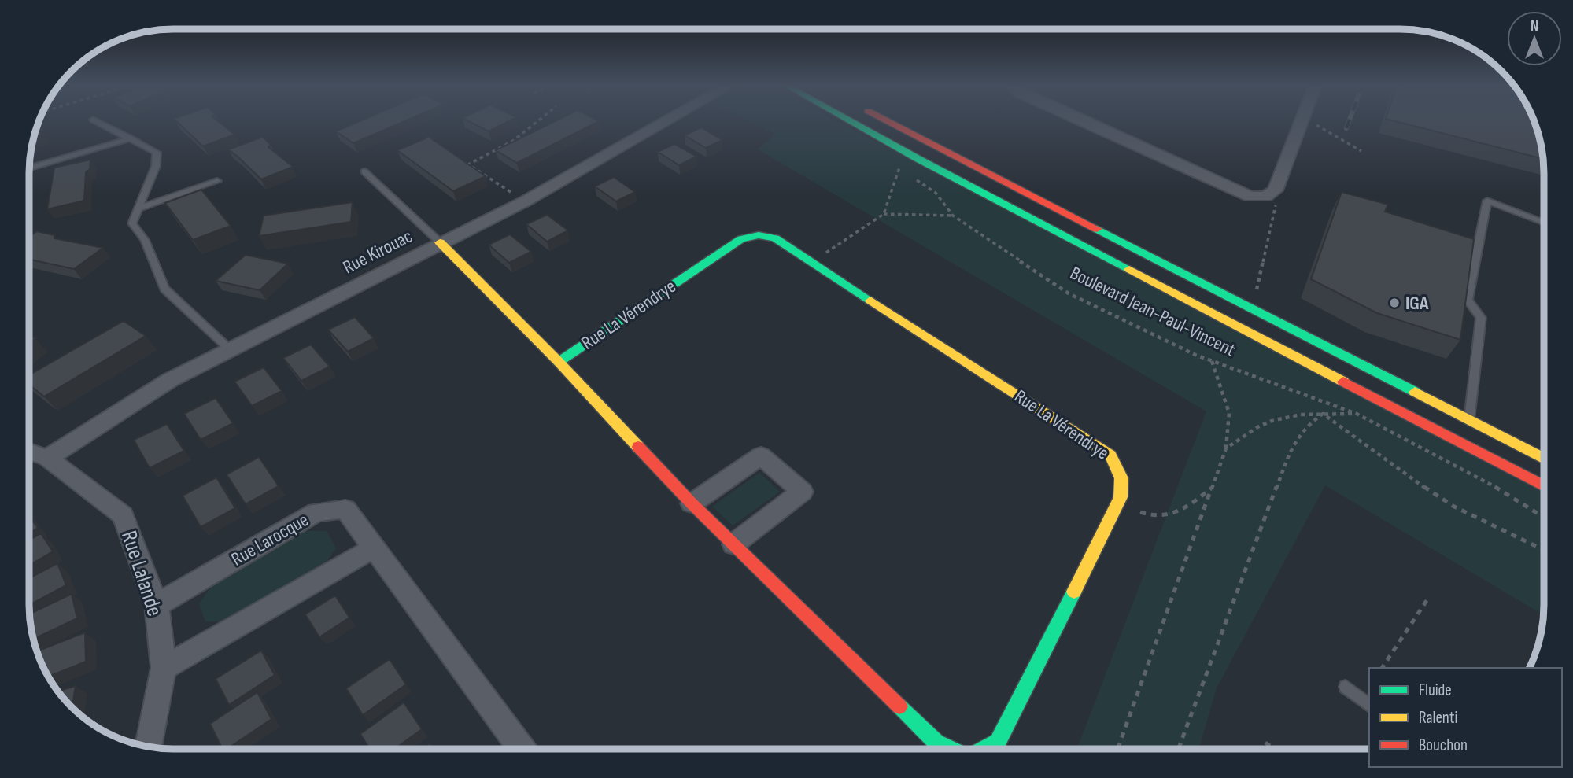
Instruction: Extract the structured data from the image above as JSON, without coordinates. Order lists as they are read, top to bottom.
{
  "streets": {
    "street": [
      "Rue Kirouac",
      "Boulevard Jean-Paul-Vincent",
      "Rue La Vérendrye",
      "Rue Larocque",
      "Rue Lalande"
    ]
  },
  "crossings": [
    ["Rue Kirouac", "Rue La Vérendrye"],
    ["Rue Kirouac", "Rue Lalande"],
    ["Rue Larocque", "Rue Lalande"]
  ],
  "places": ["IGA"],
  "legend": ["Fluide", "Ralenti", "Bouchon"],
  "north": "top"
}
